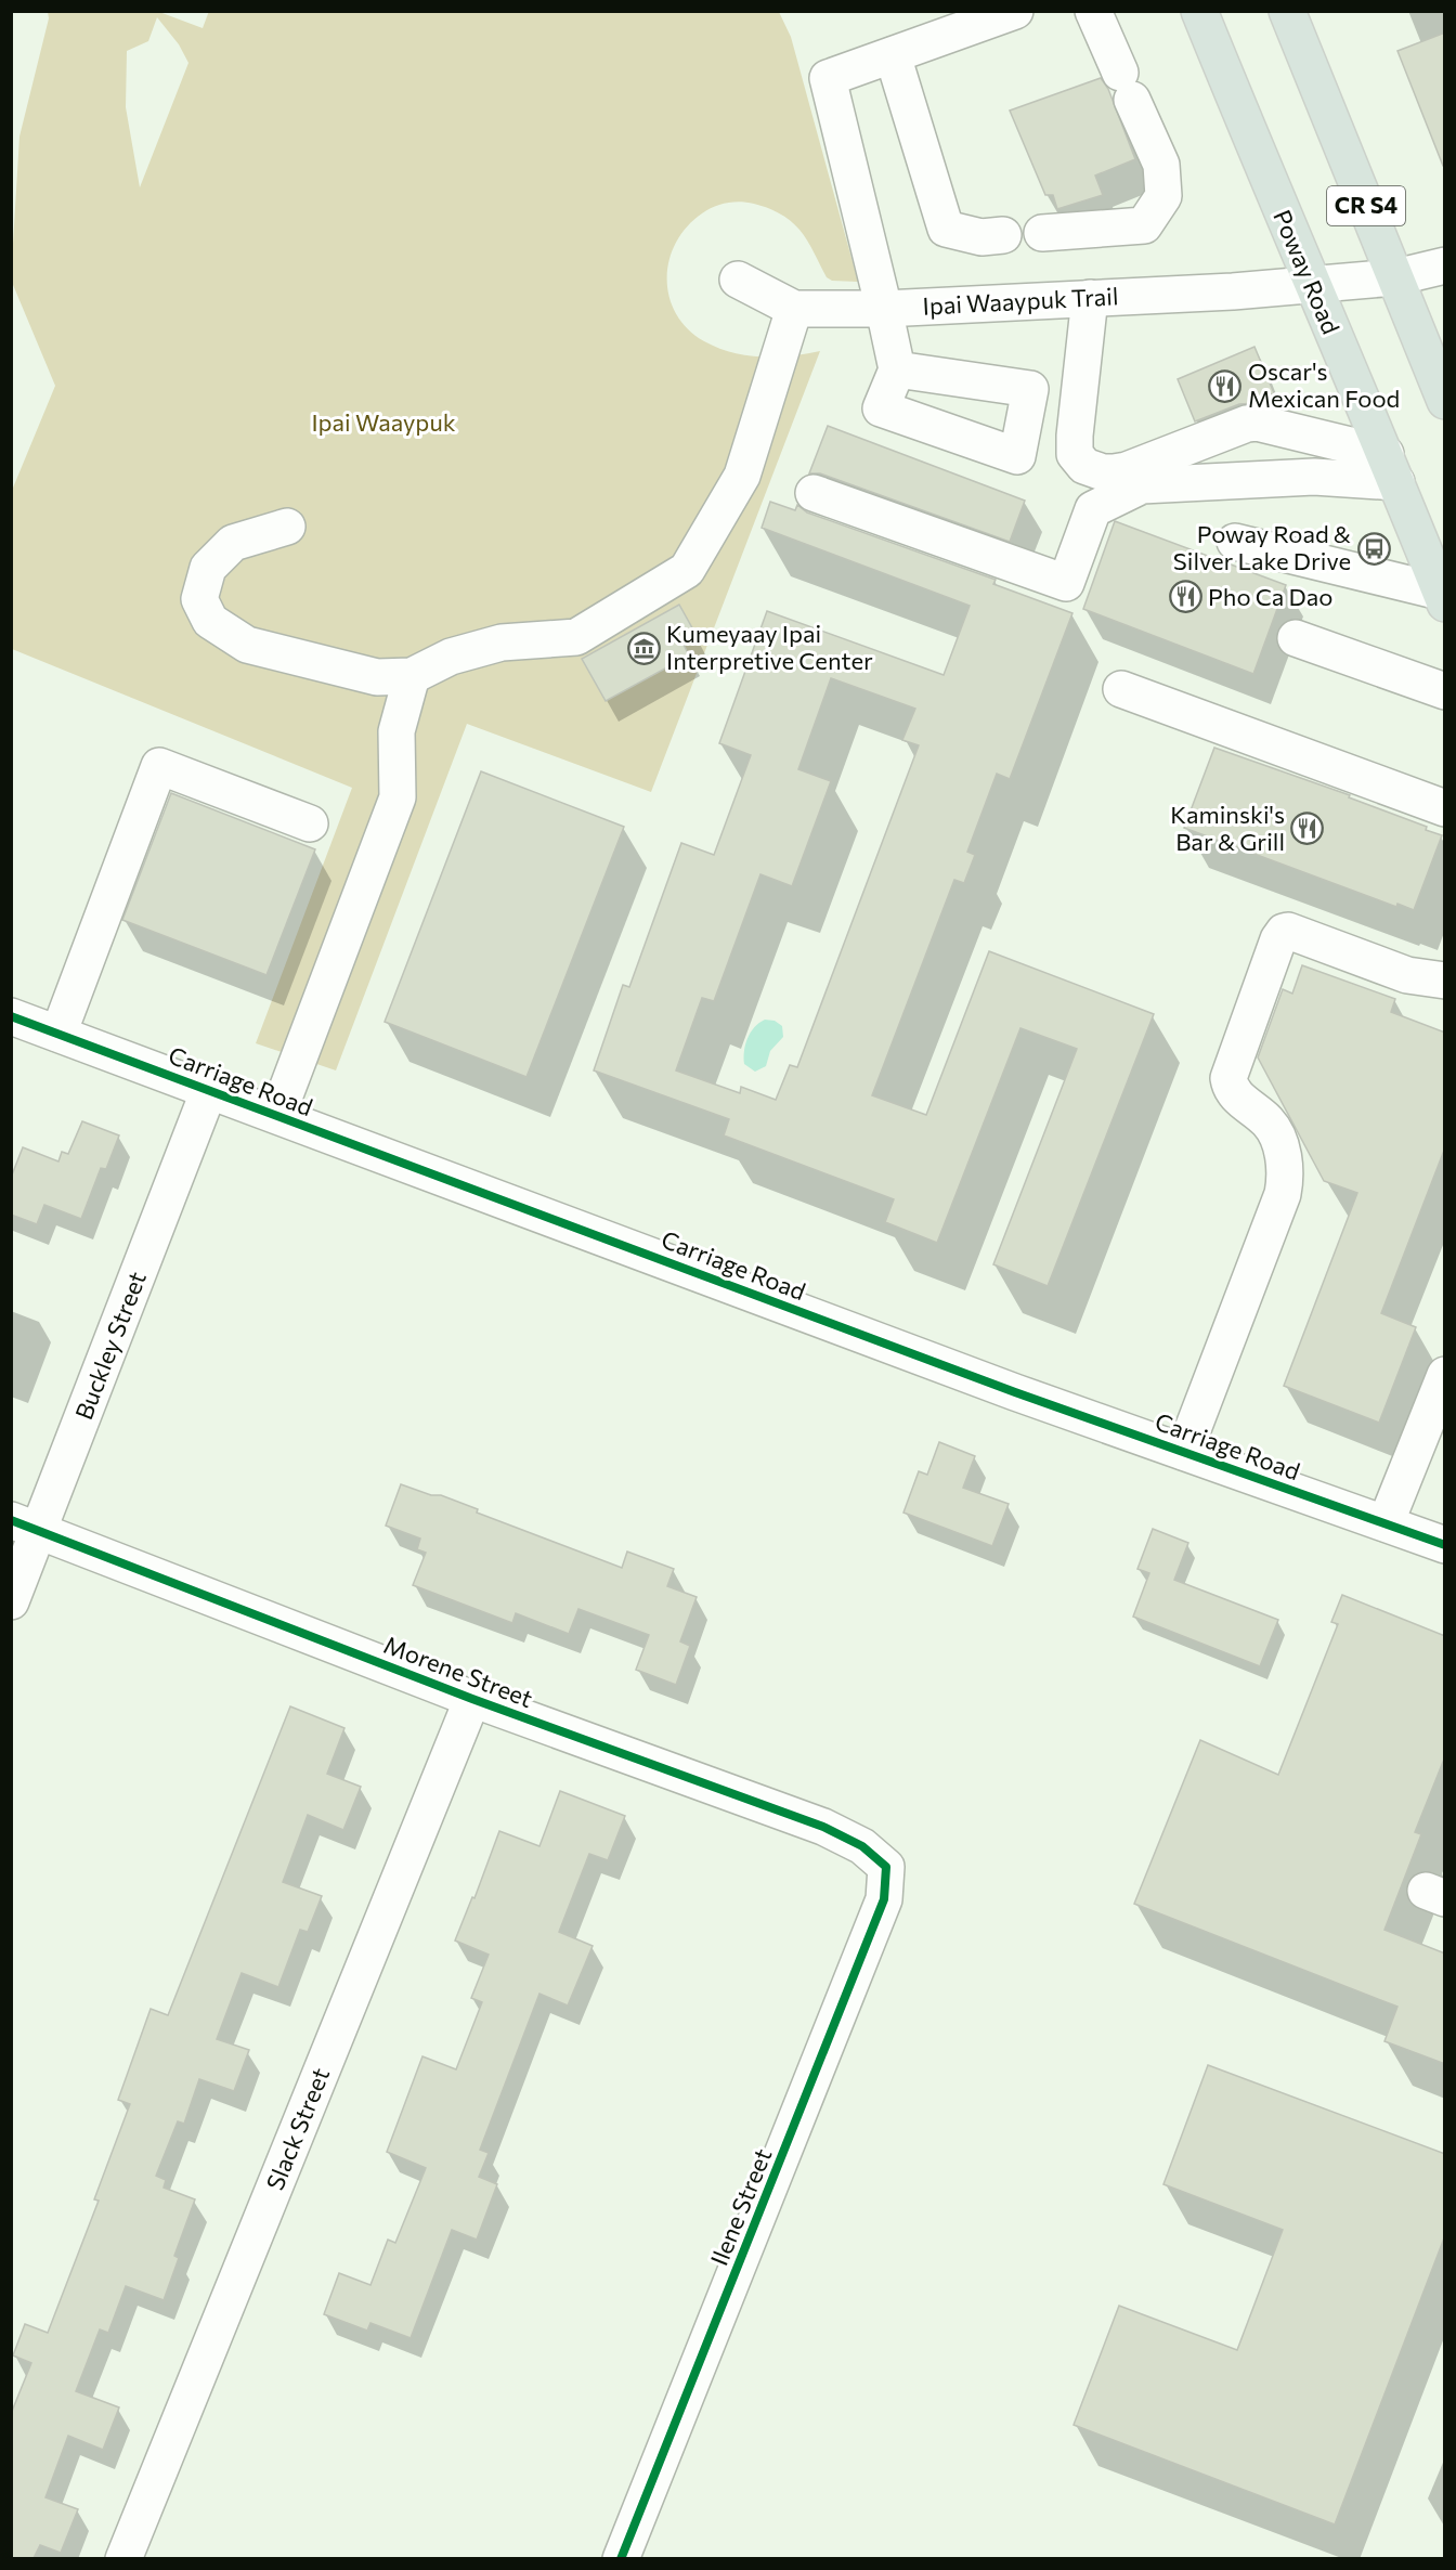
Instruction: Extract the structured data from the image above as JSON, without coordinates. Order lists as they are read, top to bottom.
{
  "streets": {
    "main road": ["CR S4", "Poway Road"],
    "street": [
      "Ipai Waaypuk Trail",
      "Carriage Road",
      "Buckley Street",
      "Morene Street",
      "Slack Street",
      "Ilene Street"
    ]
  },
  "crossings": [
    ["CR S4", "Ipai Waaypuk Trail"],
    ["Poway Road", "Ipai Waaypuk Trail"],
    ["Carriage Road", "Buckley Street"],
    ["Buckley Street", "Morene Street"],
    ["Morene Street", "Slack Street"],
    ["Morene Street", "Ilene Street"]
  ],
  "parks": ["Ipai Waaypuk"],
  "places": {
    "restaurant": ["Oscar's Mexican Food", "Pho Ca Dao", "Kaminski's Bar & Grill"],
    "bus stop": ["Poway Road & Silver Lake Drive"],
    "museum": ["Kumeyaay Ipai Interpretive Center"]
  }
}
